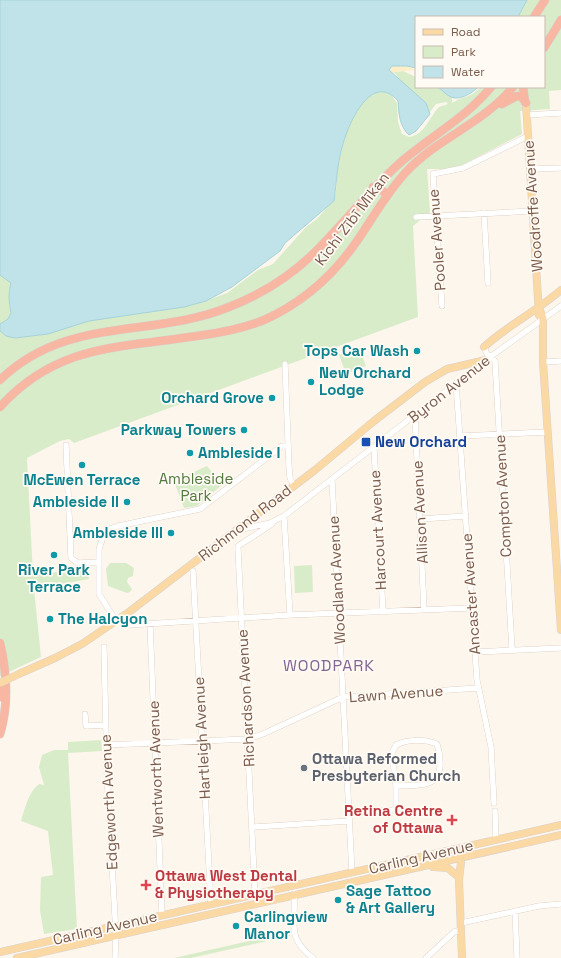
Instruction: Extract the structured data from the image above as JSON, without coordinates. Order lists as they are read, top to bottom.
{
  "streets": {
    "highway": ["Kichi Zībī Mīkan"],
    "main road": ["Woodroffe Avenue", "Richmond Road", "Carling Avenue"],
    "street": [
      "Pooler Avenue",
      "Byron Avenue",
      "Compton Avenue",
      "Allison Avenue",
      "Harcourt Avenue",
      "Woodland Avenue",
      "Ancaster Avenue",
      "Lawn Avenue",
      "Richardson Avenue",
      "Hartleigh Avenue",
      "Wentworth Avenue",
      "Edgeworth Avenue"
    ]
  },
  "crossings": [
    ["Woodroffe Avenue", "Pooler Avenue"],
    ["Woodroffe Avenue", "Byron Avenue"],
    ["Byron Avenue", "Compton Avenue"],
    ["Byron Avenue", "Allison Avenue"],
    ["Byron Avenue", "Richmond Road"],
    ["Byron Avenue", "Harcourt Avenue"],
    ["Byron Avenue", "Woodland Avenue"],
    ["Byron Avenue", "Ancaster Avenue"],
    ["Byron Avenue", "Richardson Avenue"],
    ["Compton Avenue", "Richmond Road"],
    ["Woodland Avenue", "Lawn Avenue"],
    ["Woodland Avenue", "Carling Avenue"],
    ["Ancaster Avenue", "Lawn Avenue"],
    ["Lawn Avenue", "Richardson Avenue"],
    ["Lawn Avenue", "Hartleigh Avenue"],
    ["Lawn Avenue", "Wentworth Avenue"],
    ["Lawn Avenue", "Edgeworth Avenue"],
    ["Richardson Avenue", "Carling Avenue"],
    ["Hartleigh Avenue", "Carling Avenue"],
    ["Wentworth Avenue", "Carling Avenue"],
    ["Edgeworth Avenue", "Carling Avenue"]
  ],
  "districts": ["WOODPARK"],
  "parks": ["Ambleside Park"],
  "places": {
    "other": [
      "Tops Car Wash",
      "New Orchard Lodge",
      "Orchard Grove",
      "Parkway Towers",
      "Ambleside I",
      "McEwen Terrace",
      "Ambleside II",
      "Ambleside III",
      "River Park Terrace",
      "The Halcyon",
      "Ottawa Reformed Presbyterian Church",
      "Sage Tattoo & Art Gallery",
      "Carlingview Manor"
    ],
    "transit": ["New Orchard"],
    "health": ["Retina Centre of Ottawa", "Ottawa West Dental & Physiotherapy"]
  },
  "legend": ["Road", "Park", "Water"]
}
